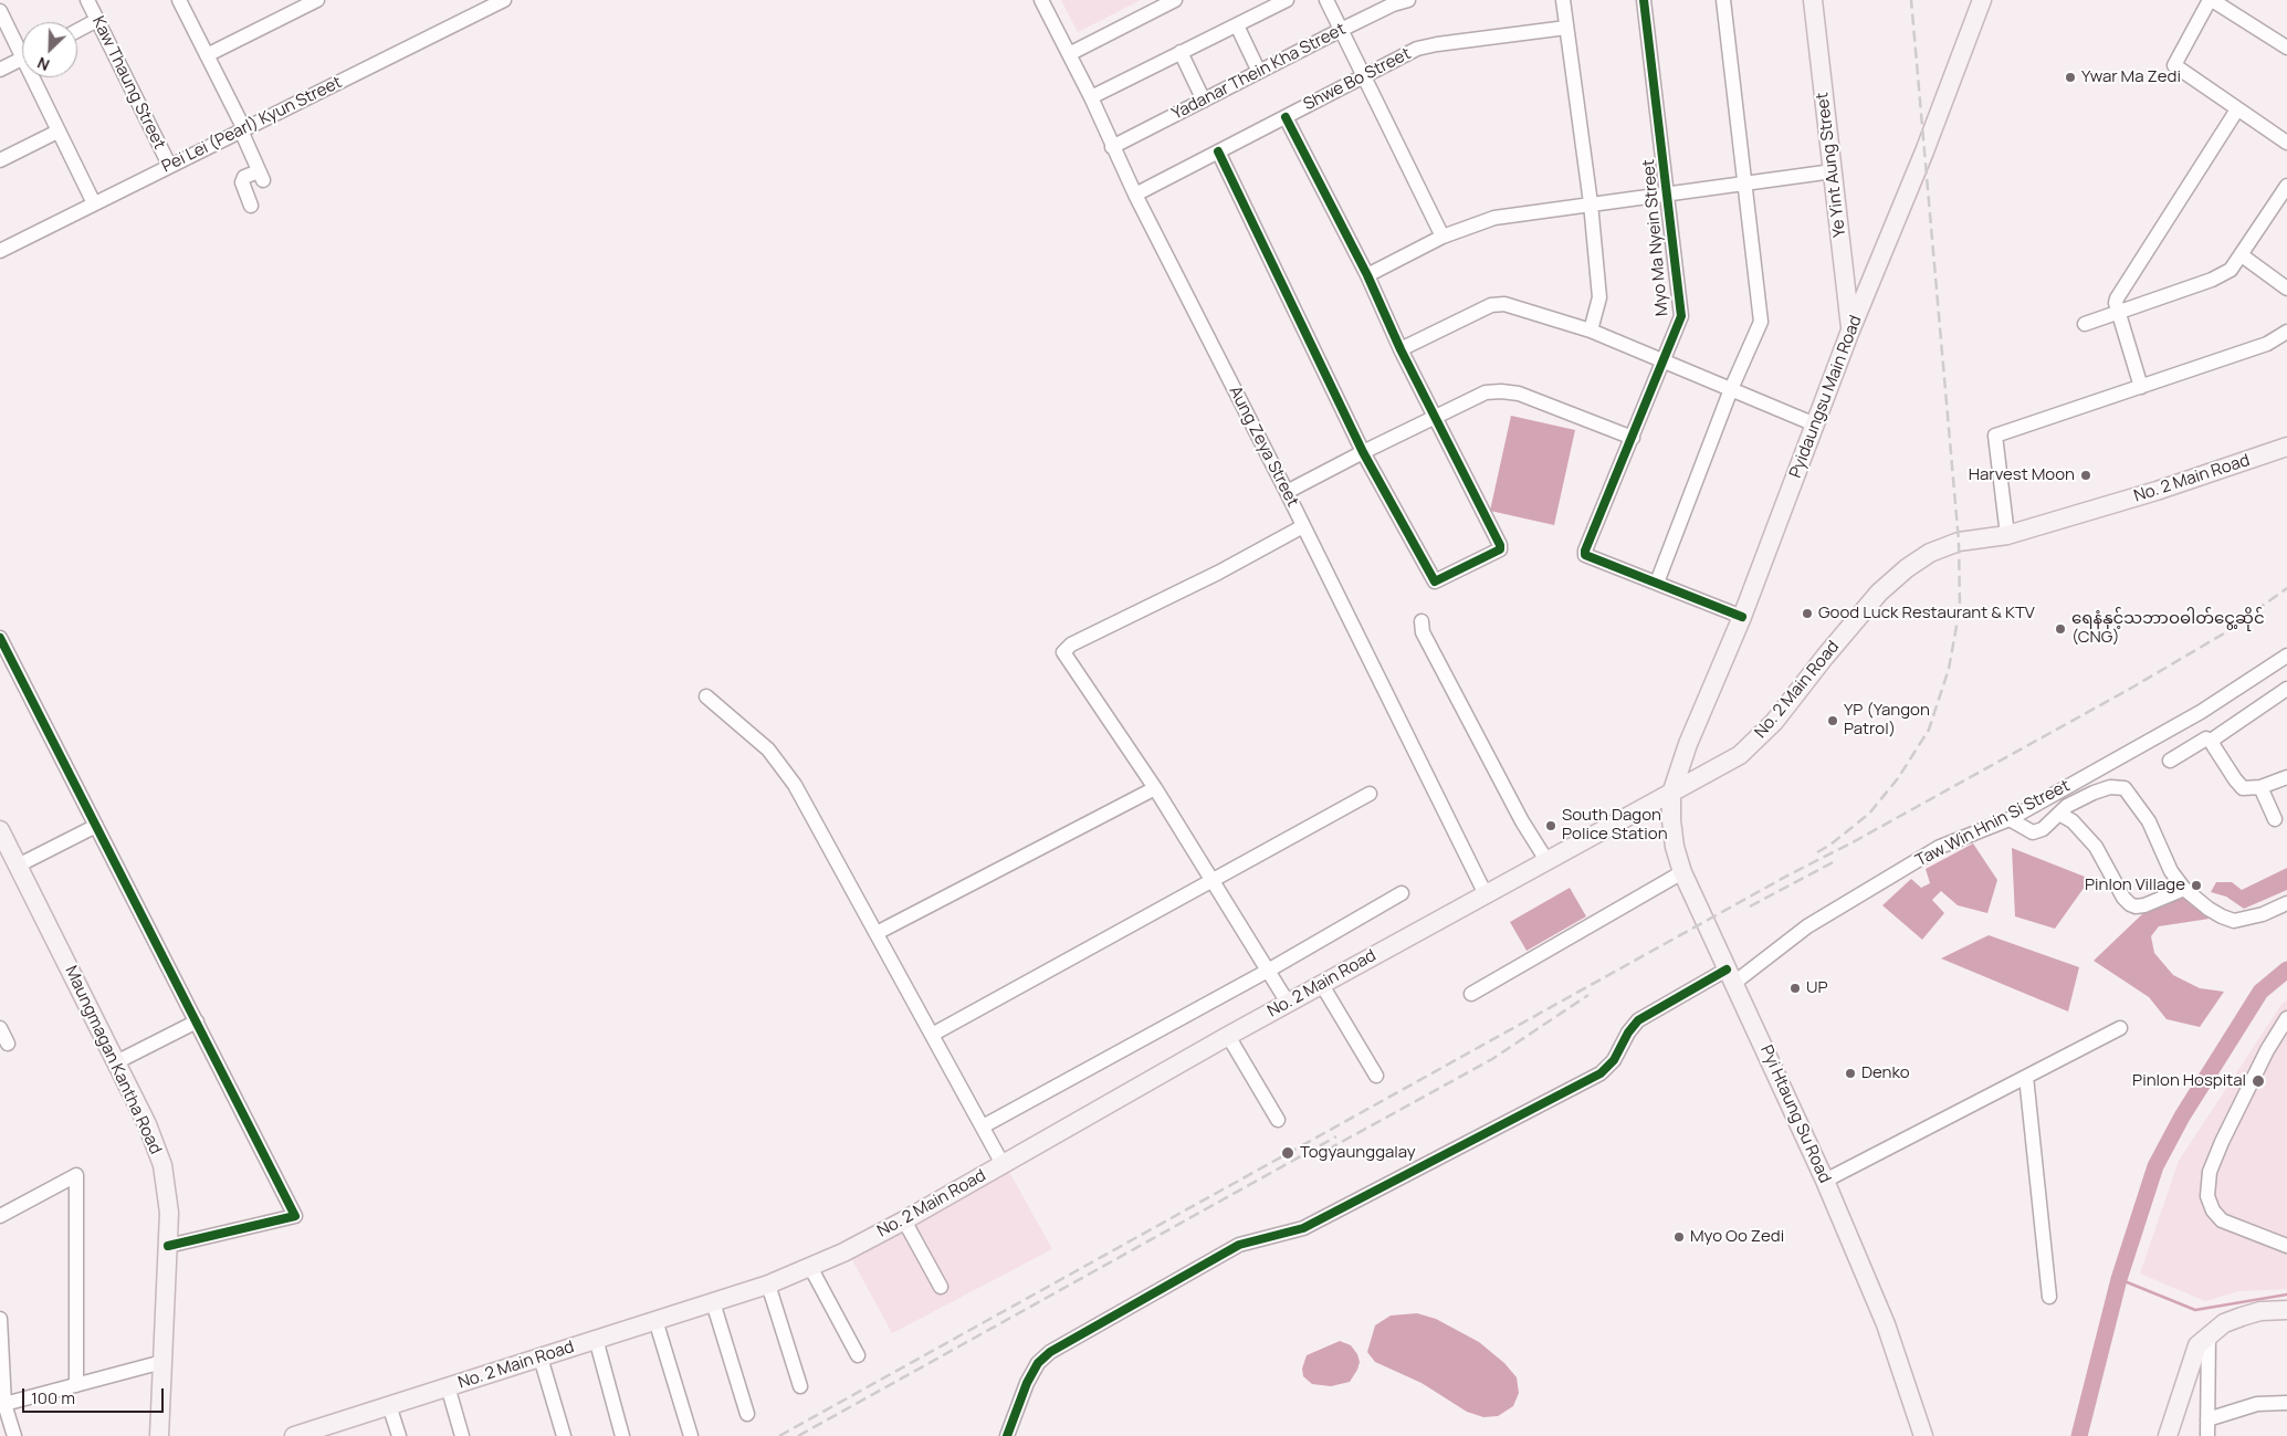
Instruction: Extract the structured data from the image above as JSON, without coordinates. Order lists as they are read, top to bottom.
{
  "streets": {
    "main road": [
      "Ye Yint Aung Street",
      "Pyidaungsu Main Road",
      "No. 2 Main Road",
      "Maungmagan Kantha Road",
      "Pyi Htaung Su Road"
    ],
    "street": [
      "Yadanar Thein Kha Street",
      "Shwe Bo Street",
      "Kaw Thaung Street",
      "Pei Lei (Pearl) Kyun Street",
      "Myo Ma Nyein Street",
      "Aung Zeya Street",
      "Taw Win Hnin Si Street"
    ]
  },
  "crossings": [
    ["Yadanar Thein Kha Street", "Aung Zeya Street"],
    ["Shwe Bo Street", "Aung Zeya Street"],
    ["Kaw Thaung Street", "Pei Lei (Pearl) Kyun Street"],
    ["Ye Yint Aung Street", "Pyidaungsu Main Road"],
    ["Pyidaungsu Main Road", "No. 2 Main Road"],
    ["Pyidaungsu Main Road", "Pyi Htaung Su Road"],
    ["Aung Zeya Street", "No. 2 Main Road"],
    ["No. 2 Main Road", "Pyi Htaung Su Road"],
    ["Taw Win Hnin Si Street", "Pyi Htaung Su Road"]
  ],
  "places": [
    "Ywar Ma Zedi",
    "Harvest Moon",
    "Good Luck Restaurant & KTV",
    "ရေနံနှင့်သဘာဝဓါတ်ငွေ့ဆိုင် (CNG)",
    "YP (Yangon Patrol)",
    "South Dagon Police Station",
    "Pinlon Village",
    "UP",
    "Denko",
    "Pinlon Hospital",
    "Togyaunggalay",
    "Myo Oo Zedi"
  ],
  "scale_bar": "100 m",
  "north": "bottom left"
}
